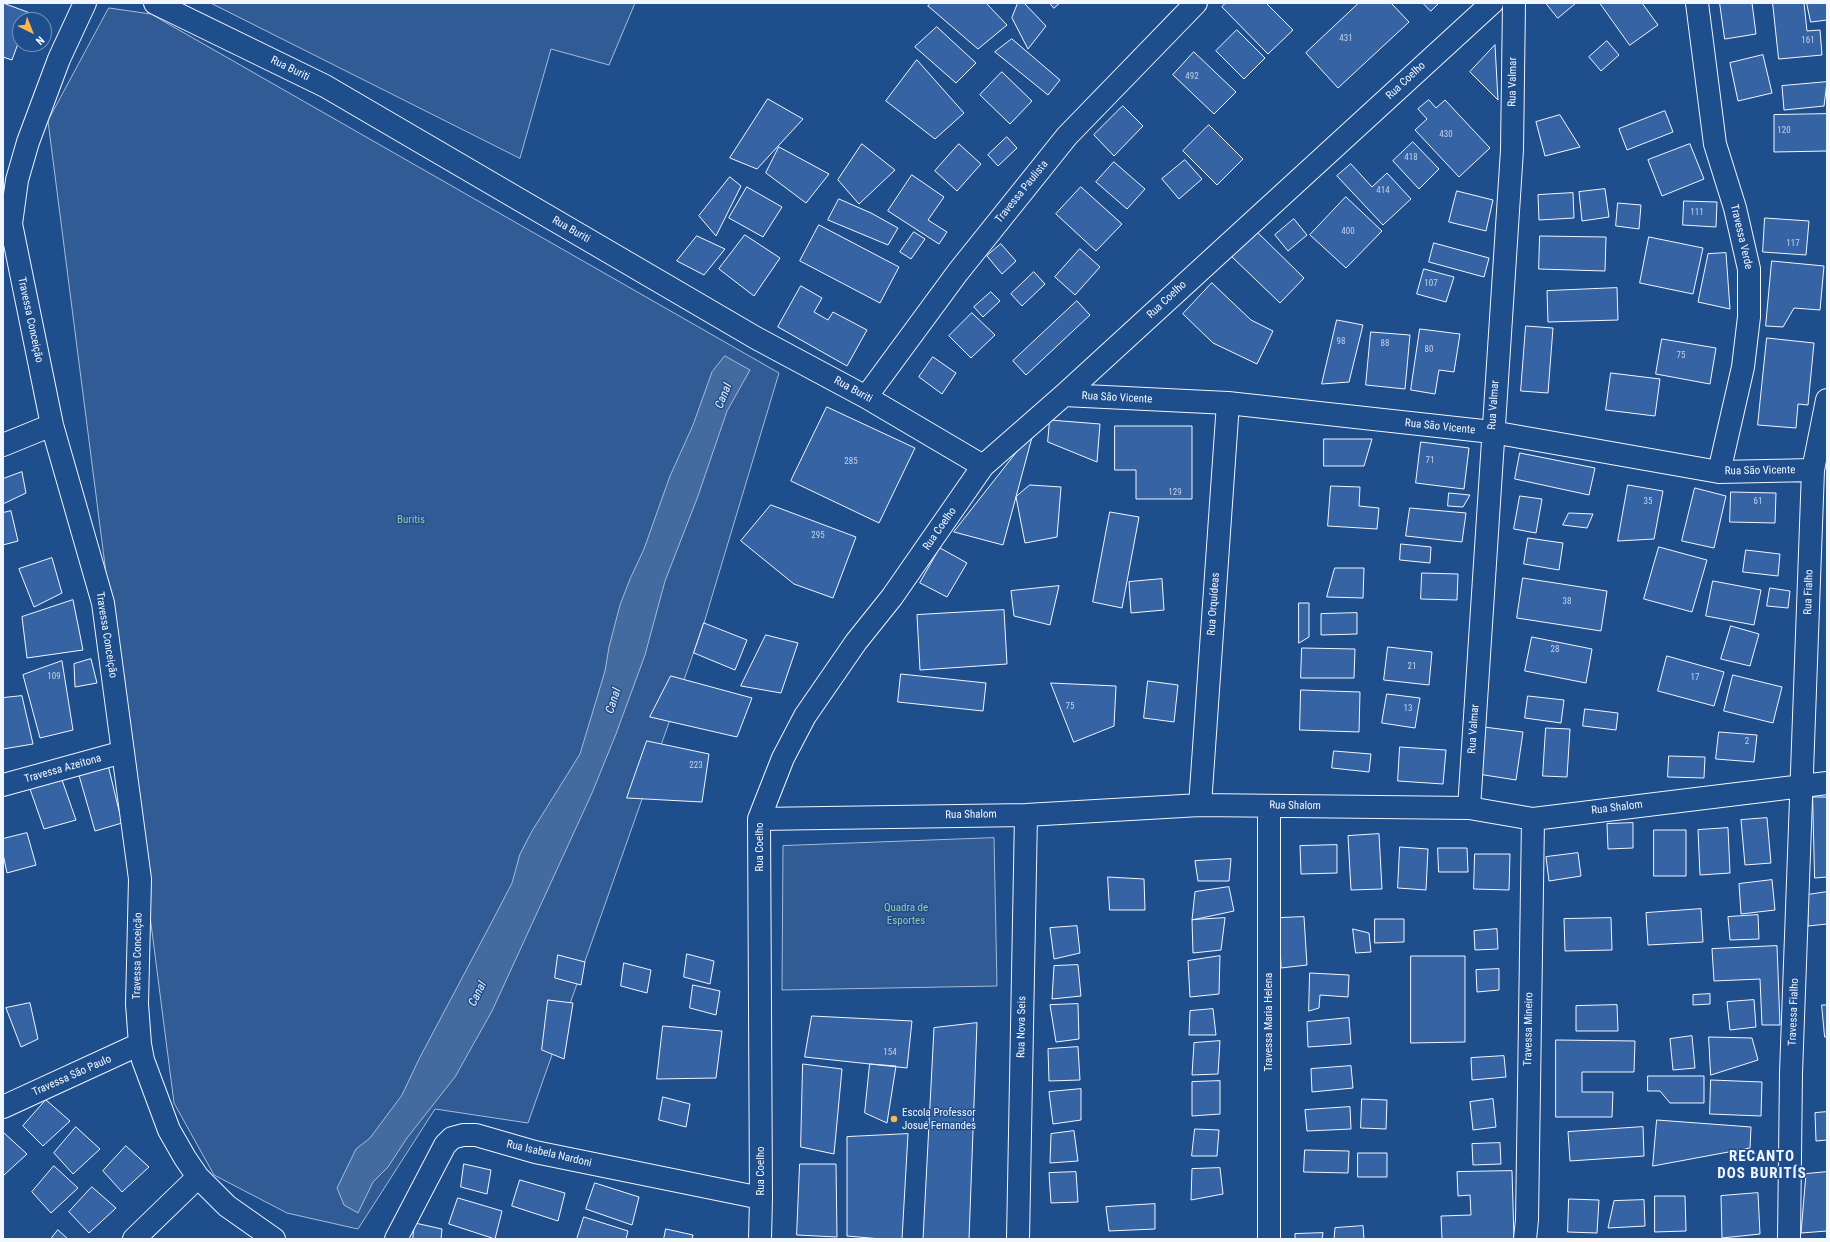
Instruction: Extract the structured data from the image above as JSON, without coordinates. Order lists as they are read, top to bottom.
{
  "streets": {
    "street": [
      "Rua Buriti",
      "Rua Coelho",
      "Rua Valmar",
      "Travessa Paulista",
      "Travessa Verde",
      "Travessa Conceição",
      "Rua São Vicente",
      "Rua Fialho",
      "Rua Orquídeas",
      "Travessa Azeitona",
      "Rua Shalom",
      "Travessa Fialho",
      "Travessa Maria Helena",
      "Rua Nova Seis",
      "Travessa Mineiro",
      "Travessa São Paulo",
      "Rua Isabela Nardoni"
    ]
  },
  "crossings": [
    ["Rua Buriti", "Rua Coelho"],
    ["Rua Buriti", "Travessa Paulista"],
    ["Rua Coelho", "Rua São Vicente"],
    ["Rua Coelho", "Rua Shalom"],
    ["Rua Coelho", "Rua Isabela Nardoni"],
    ["Rua Valmar", "Rua São Vicente"],
    ["Rua Valmar", "Rua Shalom"],
    ["Travessa Verde", "Rua São Vicente"],
    ["Travessa Conceição", "Travessa Azeitona"],
    ["Travessa Conceição", "Travessa São Paulo"],
    ["Rua São Vicente", "Rua Fialho"],
    ["Rua São Vicente", "Rua Orquídeas"],
    ["Rua Fialho", "Rua Shalom"],
    ["Rua Fialho", "Travessa Fialho"],
    ["Rua Orquídeas", "Rua Shalom"],
    ["Rua Shalom", "Travessa Fialho"],
    ["Rua Shalom", "Travessa Maria Helena"],
    ["Rua Shalom", "Rua Nova Seis"],
    ["Rua Shalom", "Travessa Mineiro"]
  ],
  "districts": ["RECANTO DOS BURITÍS"],
  "water": ["Canal"],
  "parks": ["Buritis", "Quadra de Esportes"],
  "places": ["Escola Professor Josué Fernandes"],
  "house_numbers": [
    "431",
    "161",
    "492",
    "120",
    "430",
    "418",
    "414",
    "111",
    "400",
    "117",
    "107",
    "98",
    "88",
    "80",
    "75",
    "71",
    "285",
    "129",
    "35",
    "61",
    "295",
    "38",
    "28",
    "21",
    "109",
    "17",
    "75",
    "13",
    "2",
    "223",
    "154"
  ],
  "north": "bottom right"
}
